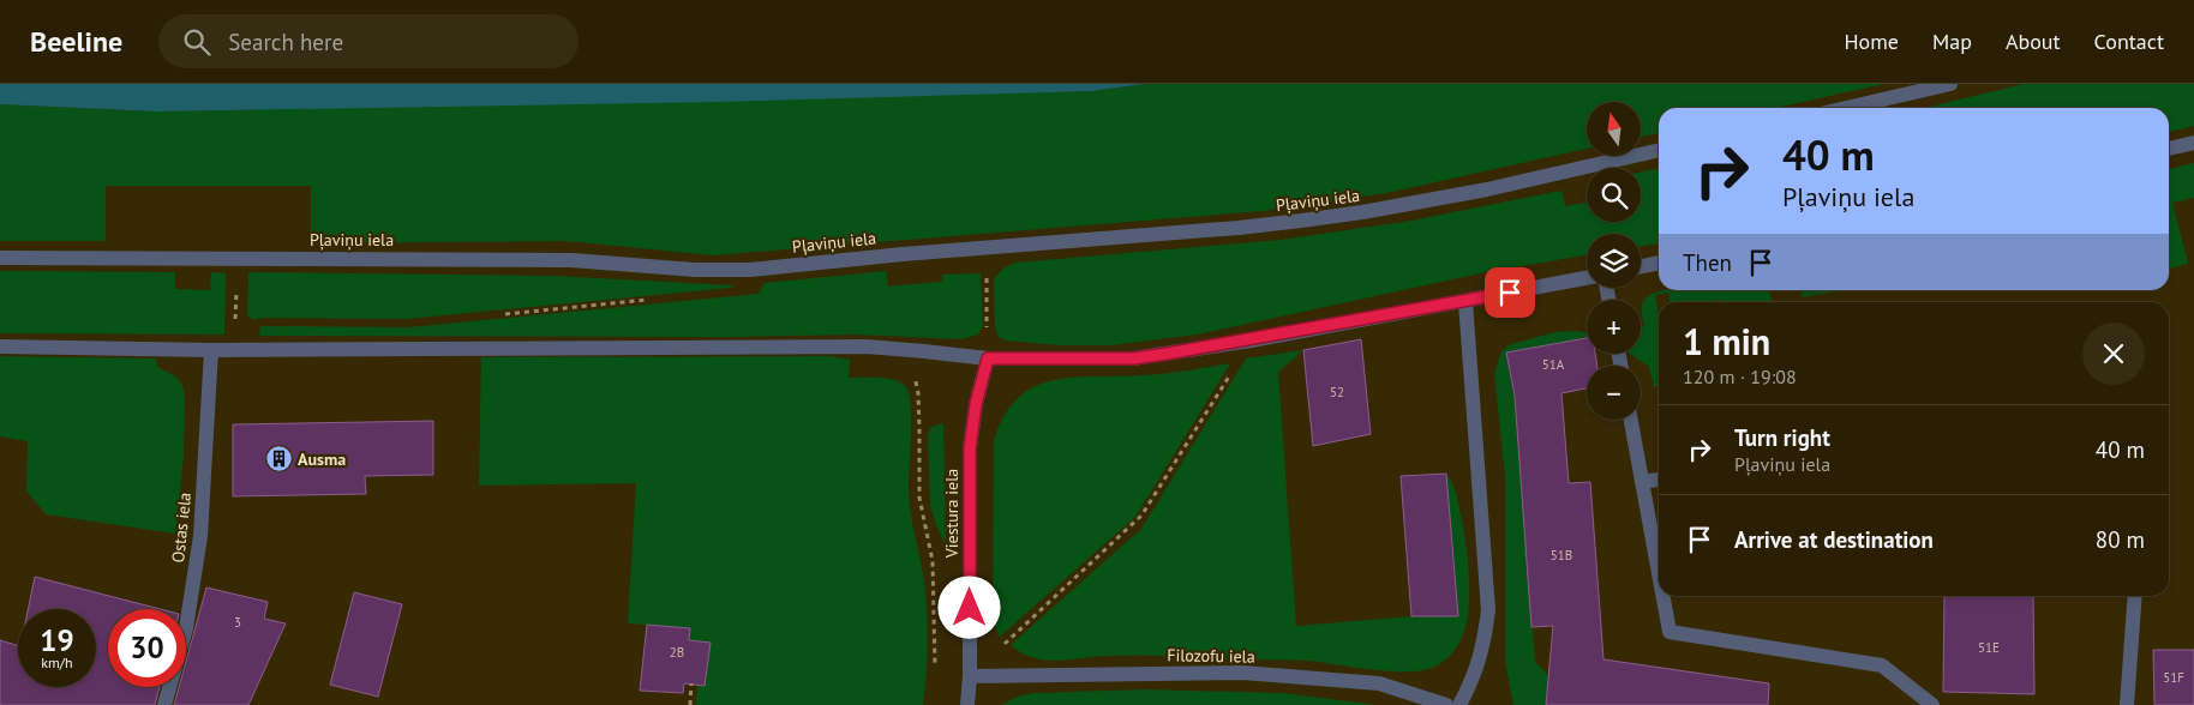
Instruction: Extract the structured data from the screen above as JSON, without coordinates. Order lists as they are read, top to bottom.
{
  "streets": {
    "street": [
      "Pļaviņu iela",
      "Viestura iela",
      "Ostas iela",
      "Filozofu iela"
    ]
  },
  "crossings": [
    ["Viestura iela", "Filozofu iela"]
  ],
  "places": {
    "building": ["Ausma"]
  },
  "house_numbers": [
    "51A",
    "52",
    "51B",
    "3",
    "51E",
    "2B",
    "51F"
  ],
  "north": "top",
  "page": {
    "header": "Beeline",
    "search": "Search here",
    "nav": [
      "Home",
      "Map",
      "About",
      "Contact"
    ],
    "map_buttons": ["+", "−"],
    "turn": ["40 m", "Pļaviņu iela"],
    "then": "Then",
    "heading": ["1 min", "120 m · 19:08"],
    "list": [
      {
        "name": "Turn right",
        "note": "Pļaviņu iela",
        "value": "40 m"
      },
      {
        "name": "Arrive at destination",
        "value": "80 m"
      }
    ],
    "speed": "19 km/h",
    "limit": "30"
  }
}
